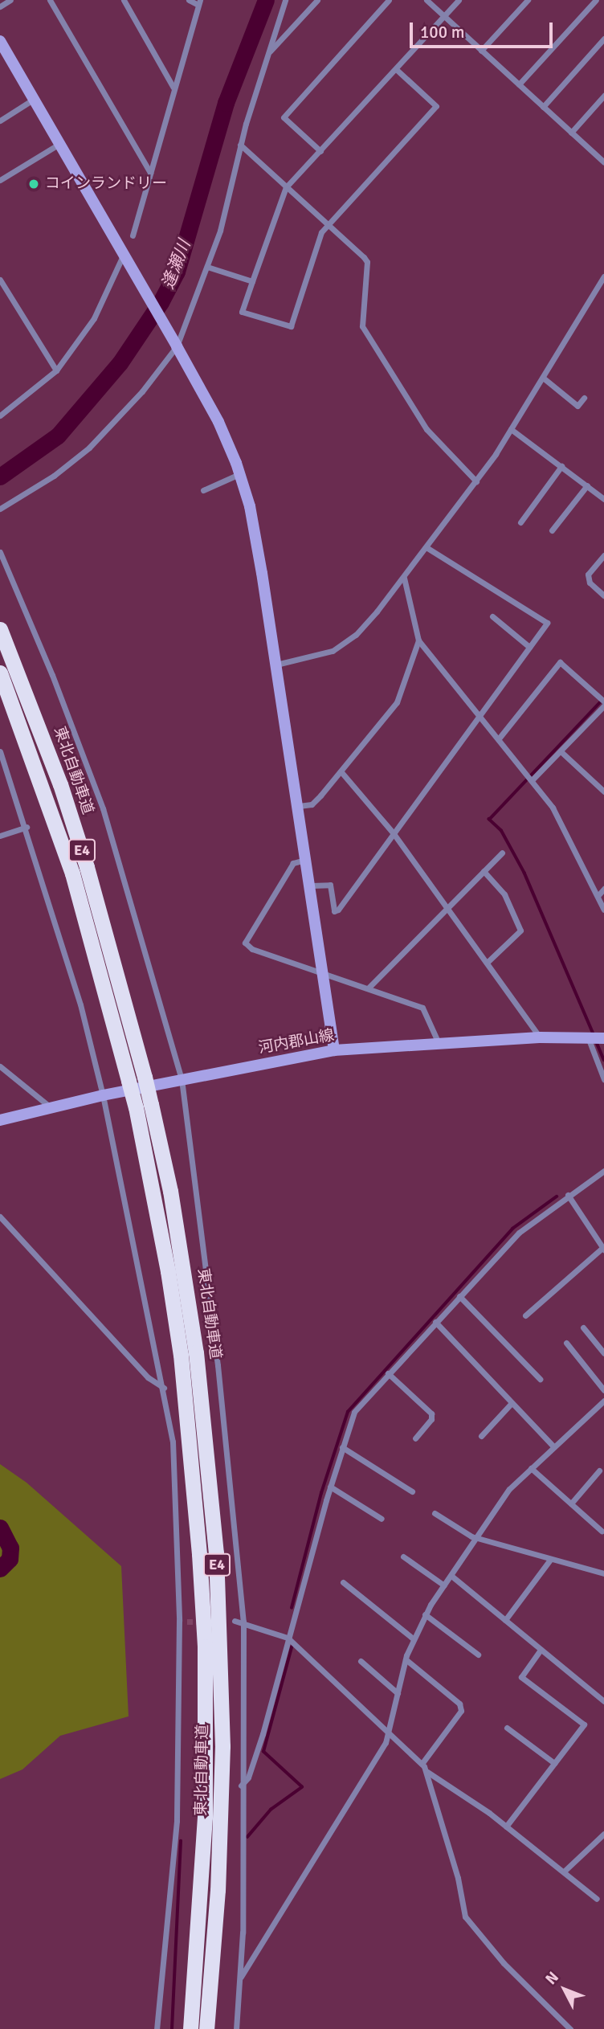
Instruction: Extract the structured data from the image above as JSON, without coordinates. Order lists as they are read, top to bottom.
{
  "streets": {
    "highway": ["東北自動車道", "E4"],
    "street": ["河内郡山線"]
  },
  "water": ["逢瀬川"],
  "places": ["コインランドリー"],
  "scale_bar": "100 m",
  "north": "top left"
}
